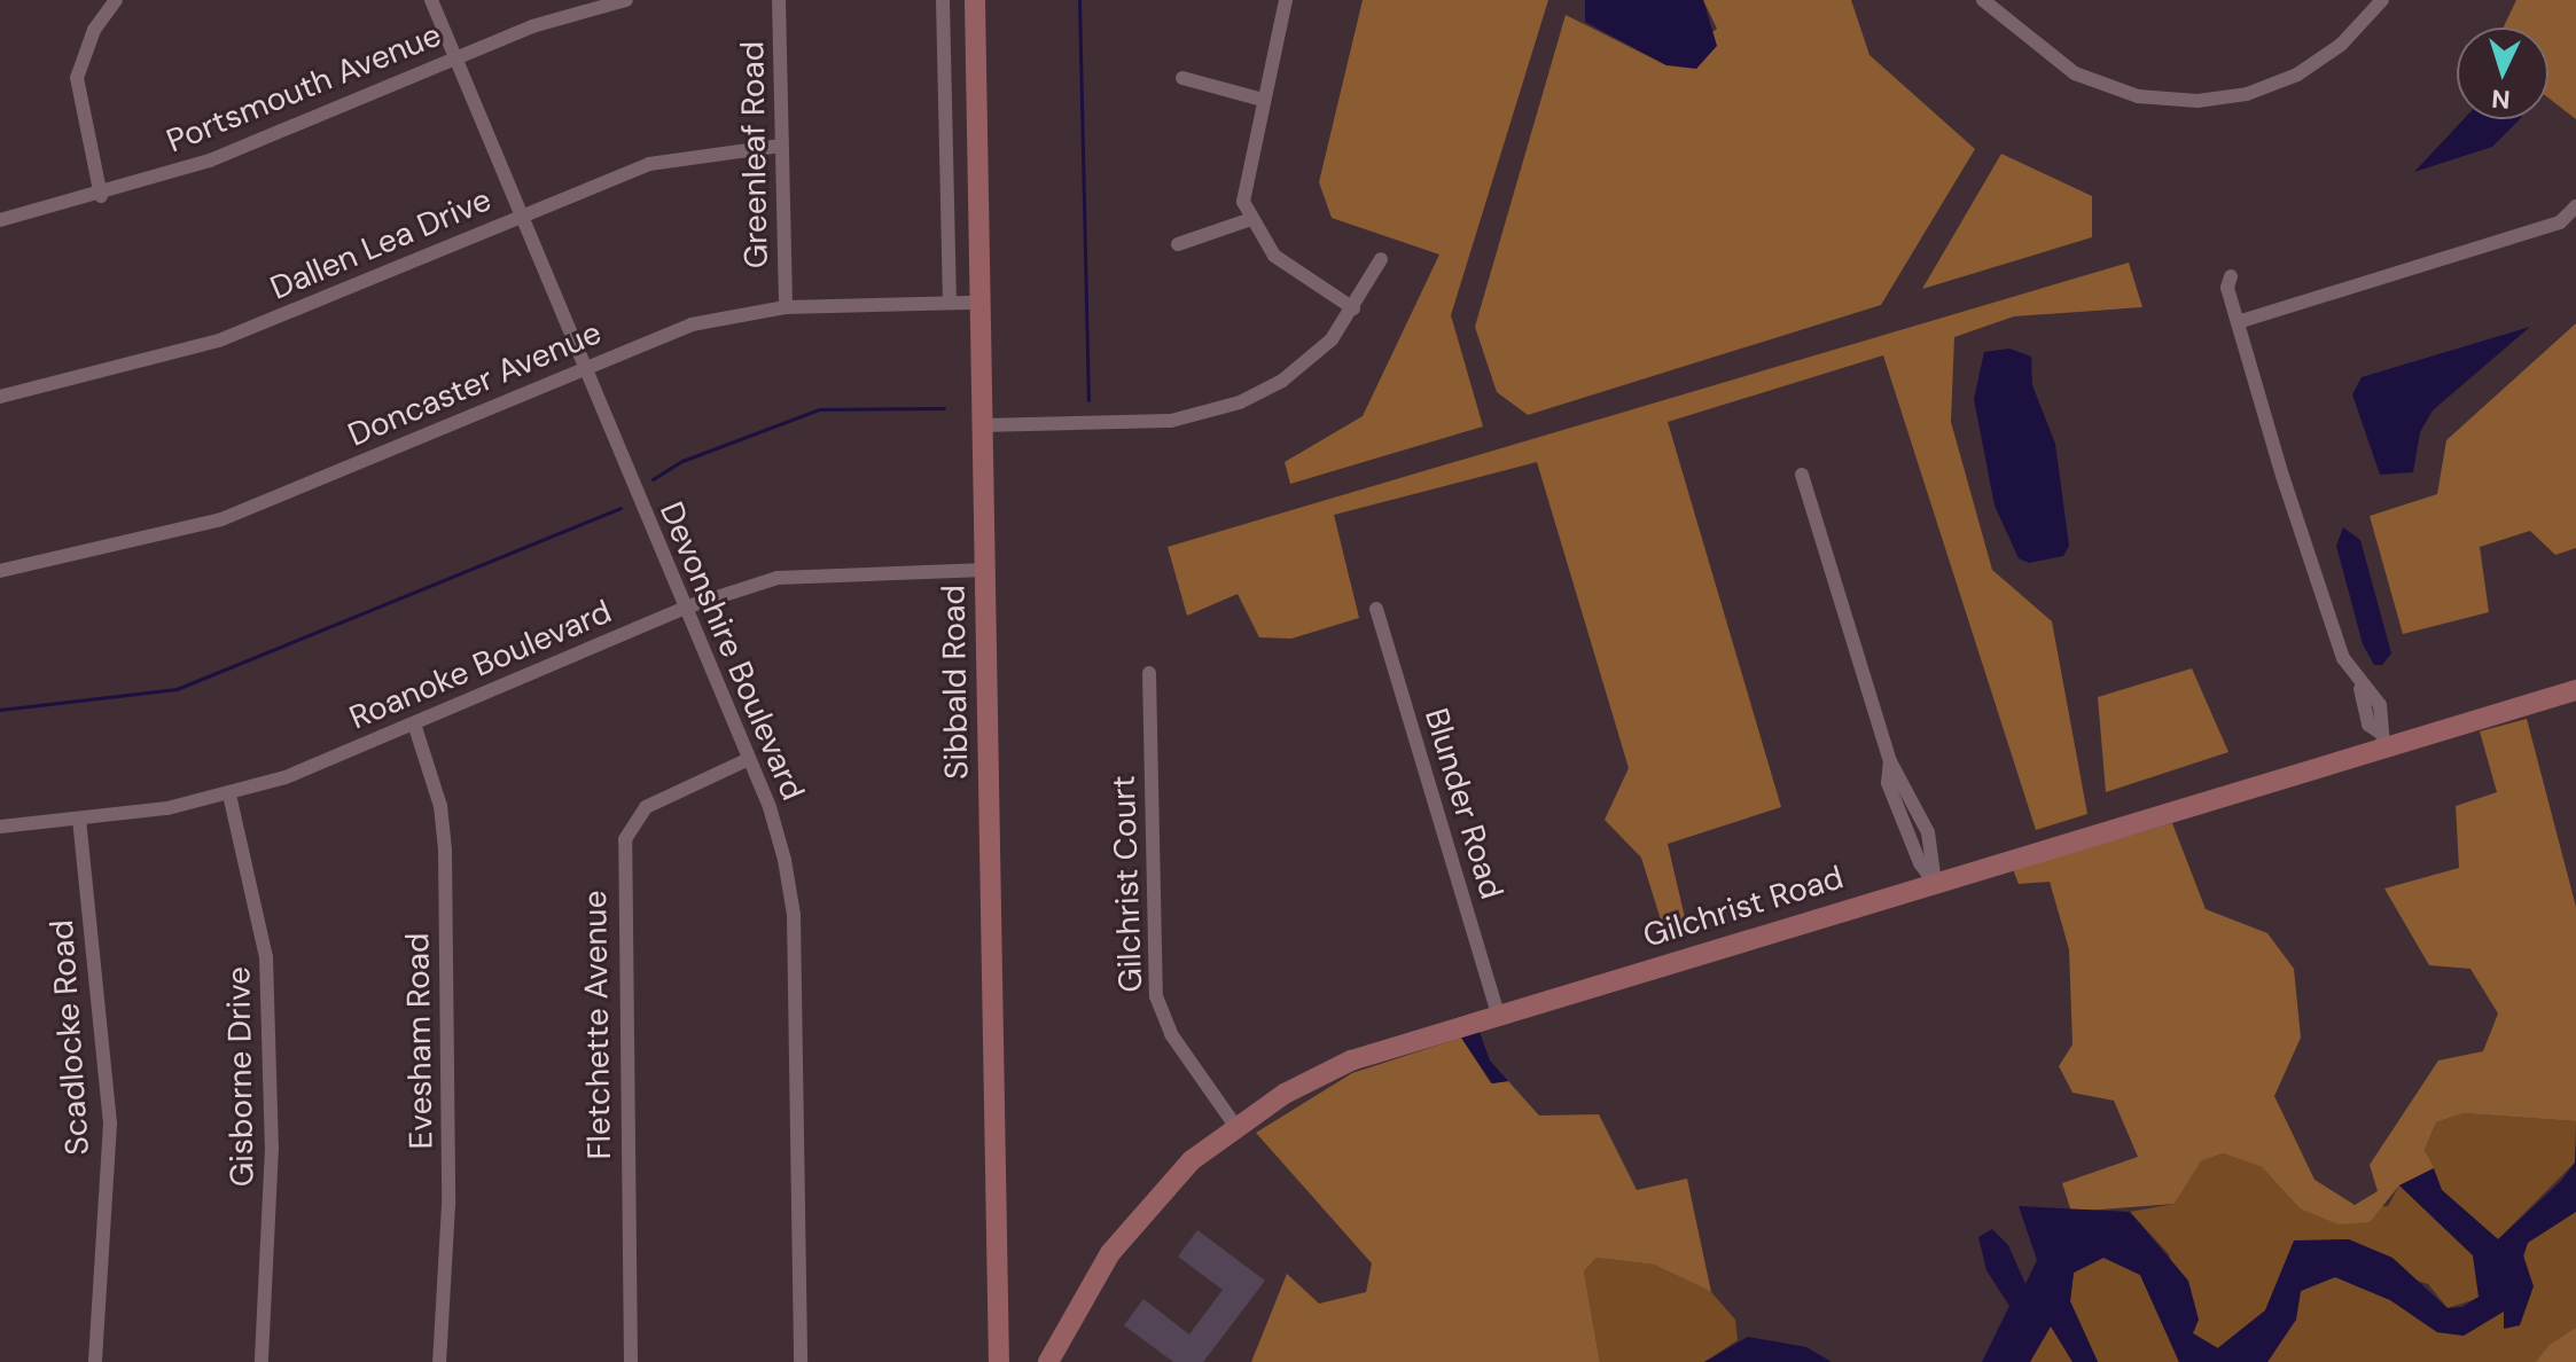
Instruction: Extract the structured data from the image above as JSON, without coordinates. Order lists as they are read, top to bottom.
{
  "streets": {
    "street": [
      "Portsmouth Avenue",
      "Greenleaf Road",
      "Dallen Lea Drive",
      "Doncaster Avenue",
      "Devonshire Boulevard",
      "Roanoke Boulevard",
      "Sibbald Road",
      "Blunder Road",
      "Gilchrist Court",
      "Gilchrist Road",
      "Fletchette Avenue",
      "Scadlocke Road",
      "Evesham Road",
      "Gisborne Drive"
    ]
  },
  "crossings": [
    ["Portsmouth Avenue", "Devonshire Boulevard"],
    ["Greenleaf Road", "Dallen Lea Drive"],
    ["Greenleaf Road", "Doncaster Avenue"],
    ["Dallen Lea Drive", "Devonshire Boulevard"],
    ["Doncaster Avenue", "Devonshire Boulevard"],
    ["Doncaster Avenue", "Sibbald Road"],
    ["Devonshire Boulevard", "Roanoke Boulevard"],
    ["Devonshire Boulevard", "Fletchette Avenue"],
    ["Roanoke Boulevard", "Sibbald Road"],
    ["Roanoke Boulevard", "Scadlocke Road"],
    ["Roanoke Boulevard", "Evesham Road"],
    ["Roanoke Boulevard", "Gisborne Drive"],
    ["Blunder Road", "Gilchrist Road"],
    ["Gilchrist Court", "Gilchrist Road"]
  ],
  "north": "bottom"
}
